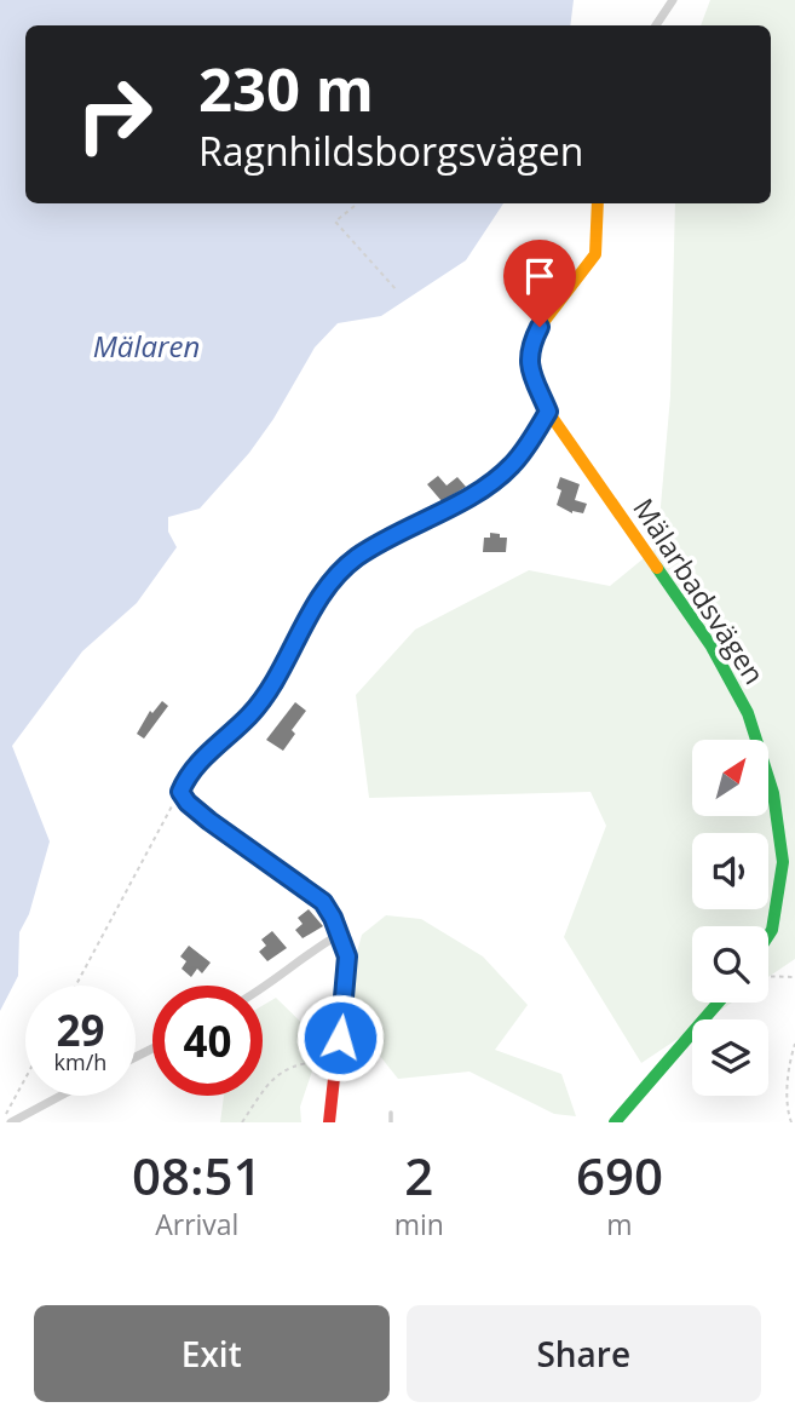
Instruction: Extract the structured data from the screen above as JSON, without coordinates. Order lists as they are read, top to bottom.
{
  "streets": {
    "street": ["Mälarbadsvägen"]
  },
  "water": ["Mälaren"],
  "north": "top right",
  "page": {
    "turn": ["230 m", "Ragnhildsborgsvägen"],
    "speed": "29 km/h",
    "limit": "40",
    "eta": [
      "08:51",
      "Arrival",
      "2",
      "min",
      "690",
      "m"
    ],
    "buttons": ["Exit", "Share"]
  }
}
